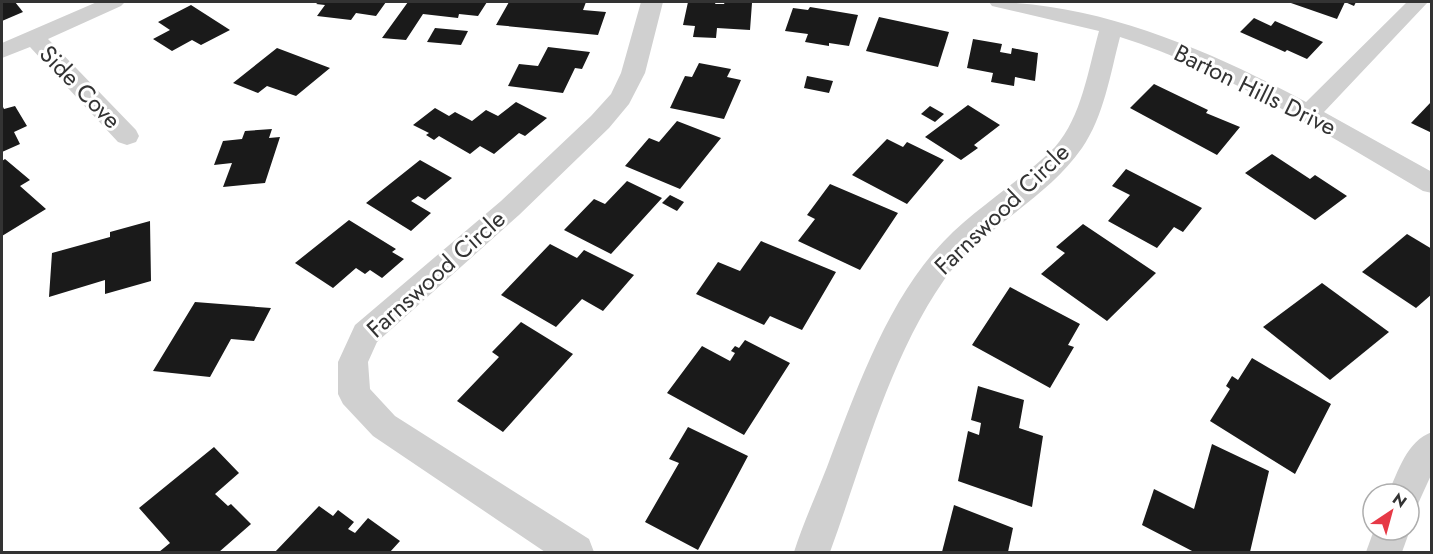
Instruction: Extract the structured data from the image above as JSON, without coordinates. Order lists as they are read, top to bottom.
{
  "streets": {
    "street": ["Side Cove", "Barton Hills Drive", "Farnswood Circle"]
  },
  "crossings": [
    ["Barton Hills Drive", "Farnswood Circle"]
  ],
  "north": "top right"
}
